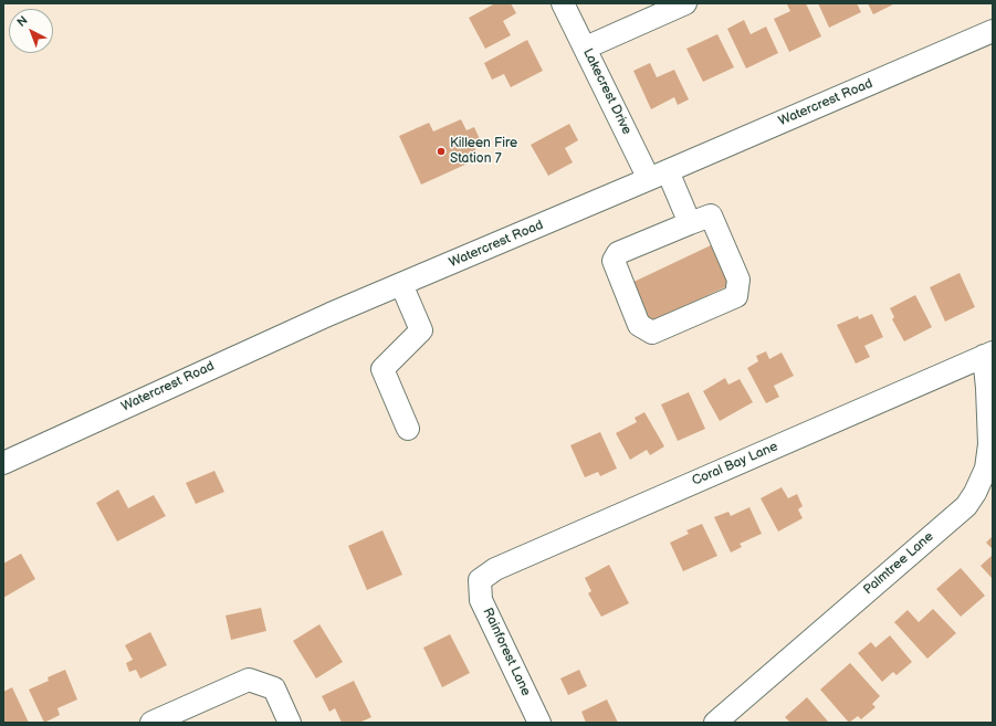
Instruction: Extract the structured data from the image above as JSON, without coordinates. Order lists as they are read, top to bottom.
{
  "streets": {
    "street": [
      "Lakecrest Drive",
      "Watercrest Road",
      "Coral Bay Lane",
      "Palmtree Lane",
      "Rainforest Lane"
    ]
  },
  "crossings": [
    ["Lakecrest Drive", "Watercrest Road"],
    ["Coral Bay Lane", "Palmtree Lane"],
    ["Coral Bay Lane", "Rainforest Lane"]
  ],
  "places": ["Killeen Fire Station 7"],
  "north": "top left"
}
